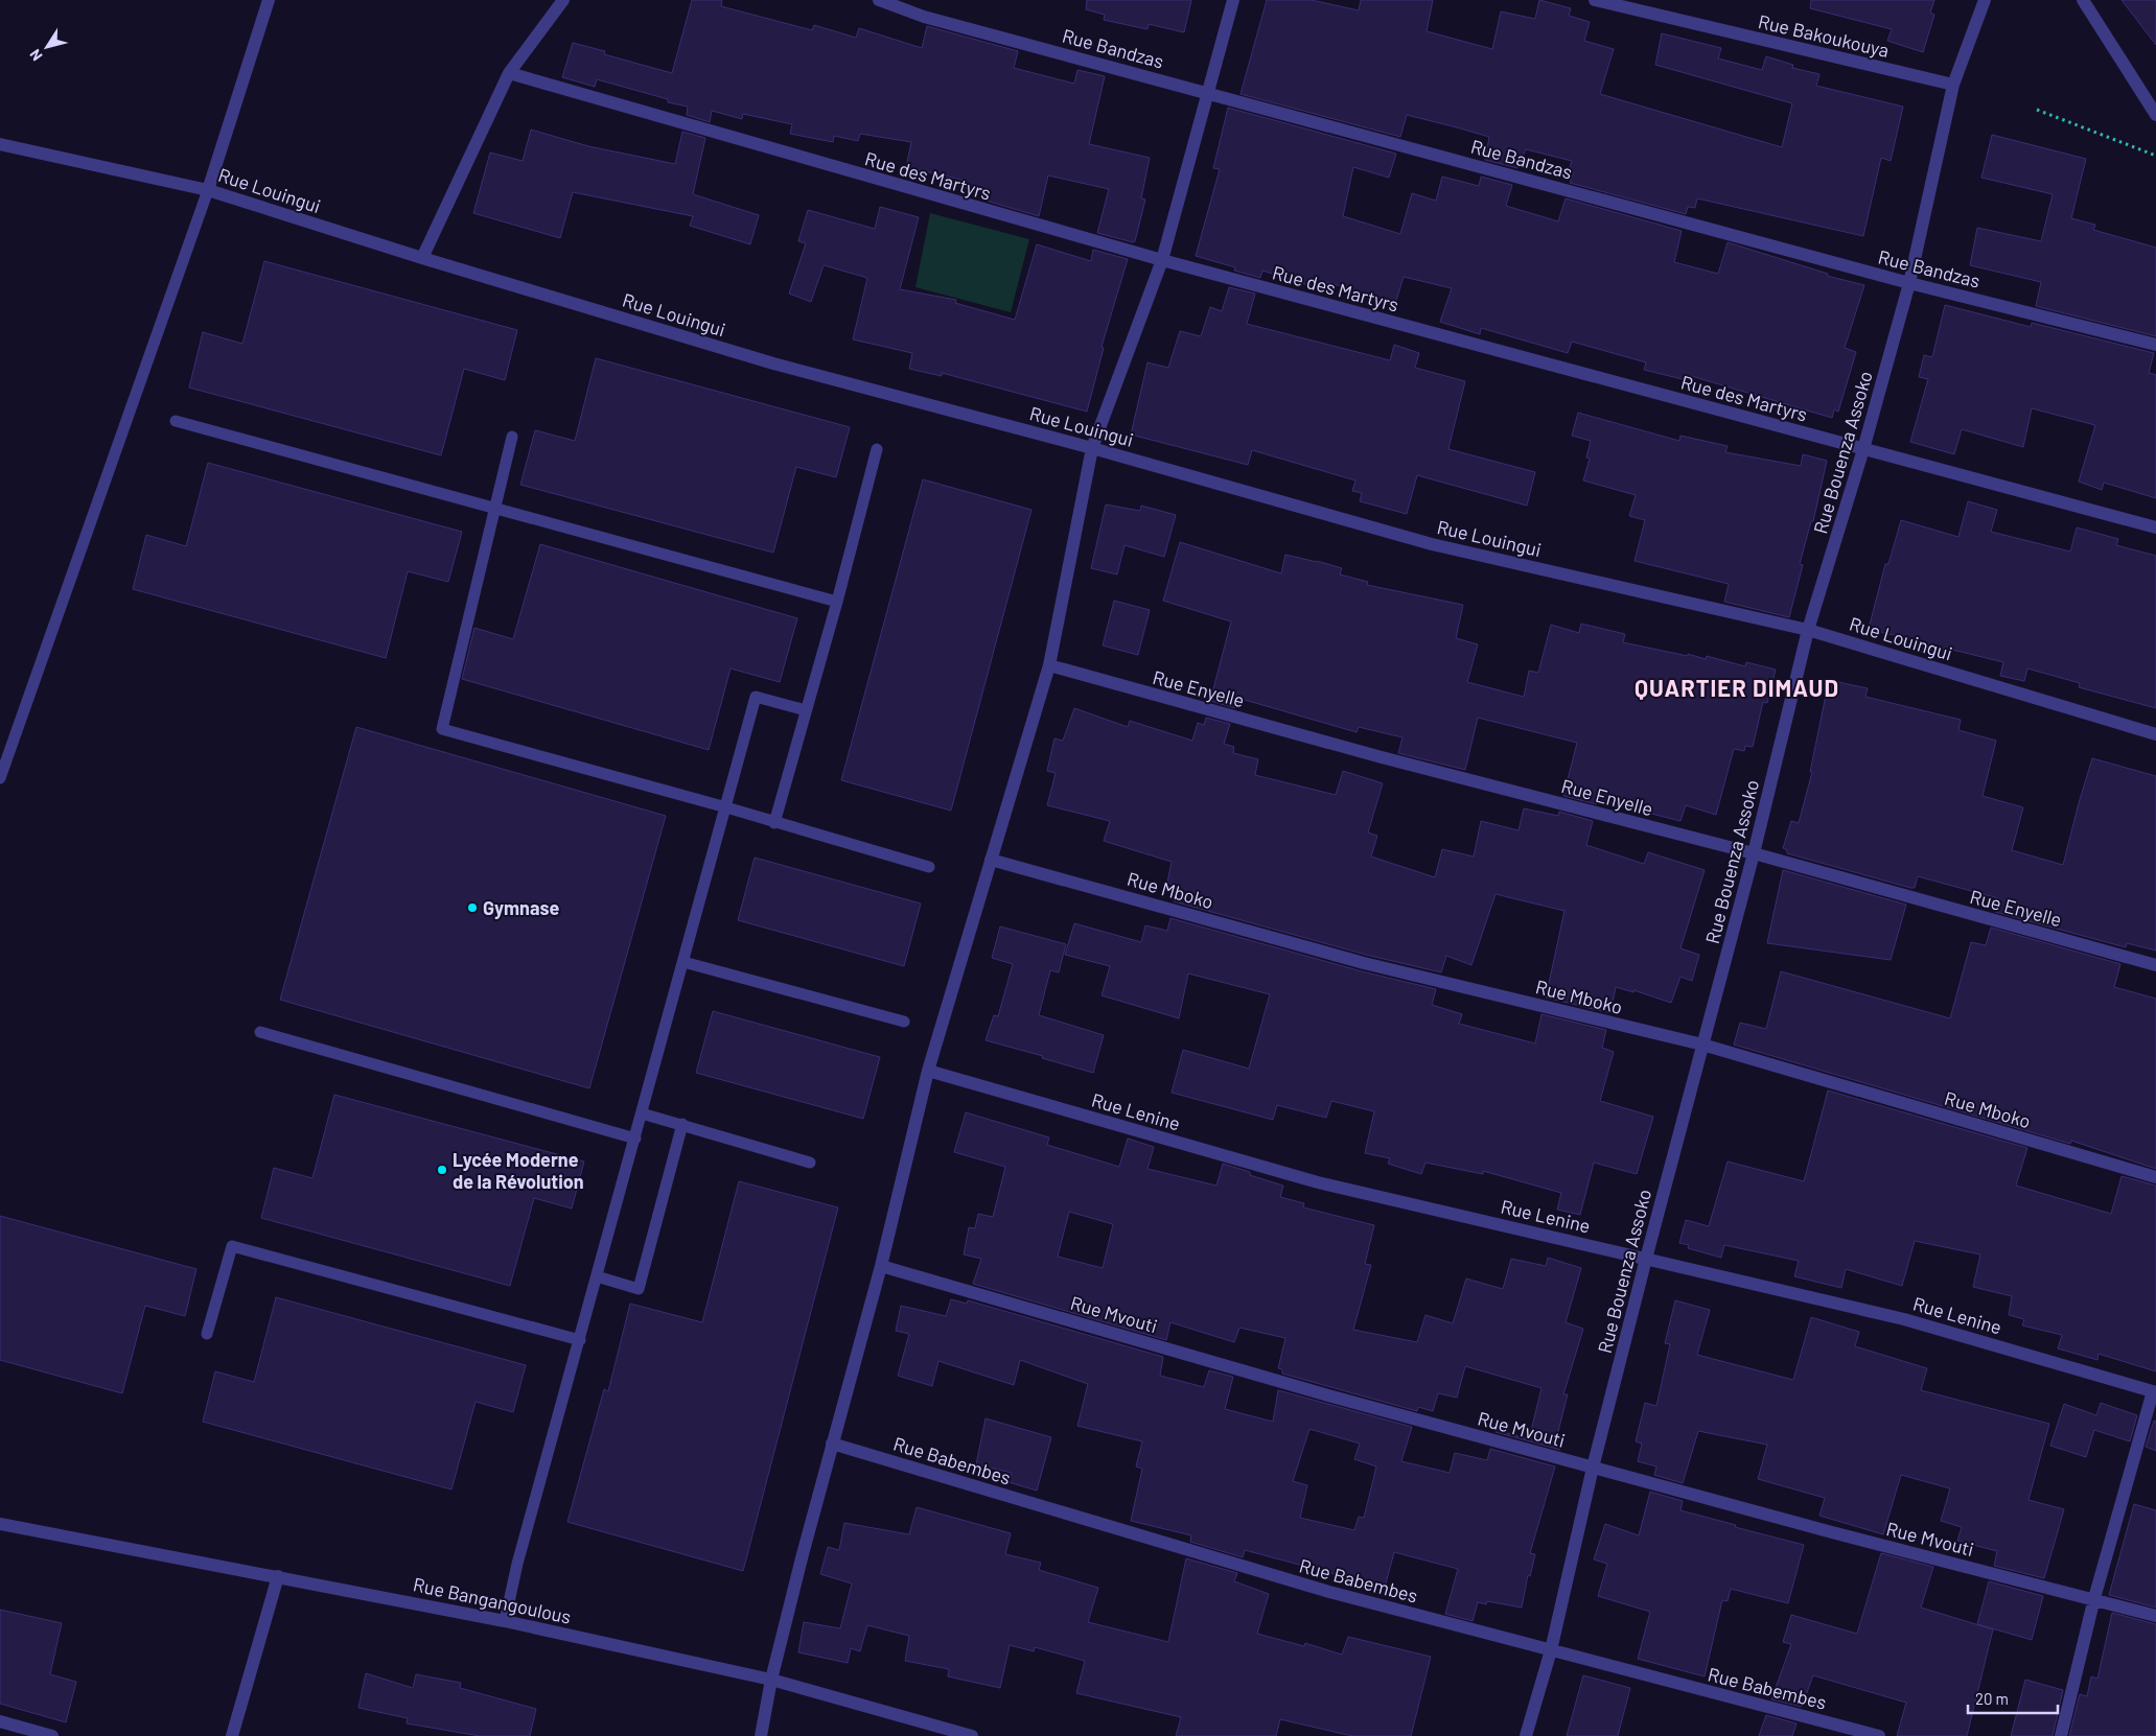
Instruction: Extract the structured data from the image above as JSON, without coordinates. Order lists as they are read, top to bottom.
{
  "streets": {
    "street": [
      "Rue Bakoukouya",
      "Rue Bandzas",
      "Rue des Martyrs",
      "Rue Louingui",
      "Rue Bouenza Assoko",
      "Rue Enyelle",
      "Rue Mboko",
      "Rue Lenine",
      "Rue Mvouti",
      "Rue Babembes",
      "Rue Bangangoulous"
    ]
  },
  "crossings": [
    ["Rue Bakoukouya", "Rue Bouenza Assoko"],
    ["Rue Bandzas", "Rue Bouenza Assoko"],
    ["Rue des Martyrs", "Rue Bouenza Assoko"],
    ["Rue Louingui", "Rue Bouenza Assoko"],
    ["Rue Bouenza Assoko", "Rue Enyelle"],
    ["Rue Bouenza Assoko", "Rue Mboko"],
    ["Rue Bouenza Assoko", "Rue Lenine"],
    ["Rue Bouenza Assoko", "Rue Mvouti"],
    ["Rue Bouenza Assoko", "Rue Babembes"]
  ],
  "districts": ["QUARTIER DIMAUD"],
  "places": ["Gymnase", "Lycée Moderne de la Révolution"],
  "scale_bar": "20 m",
  "north": "bottom left"
}
